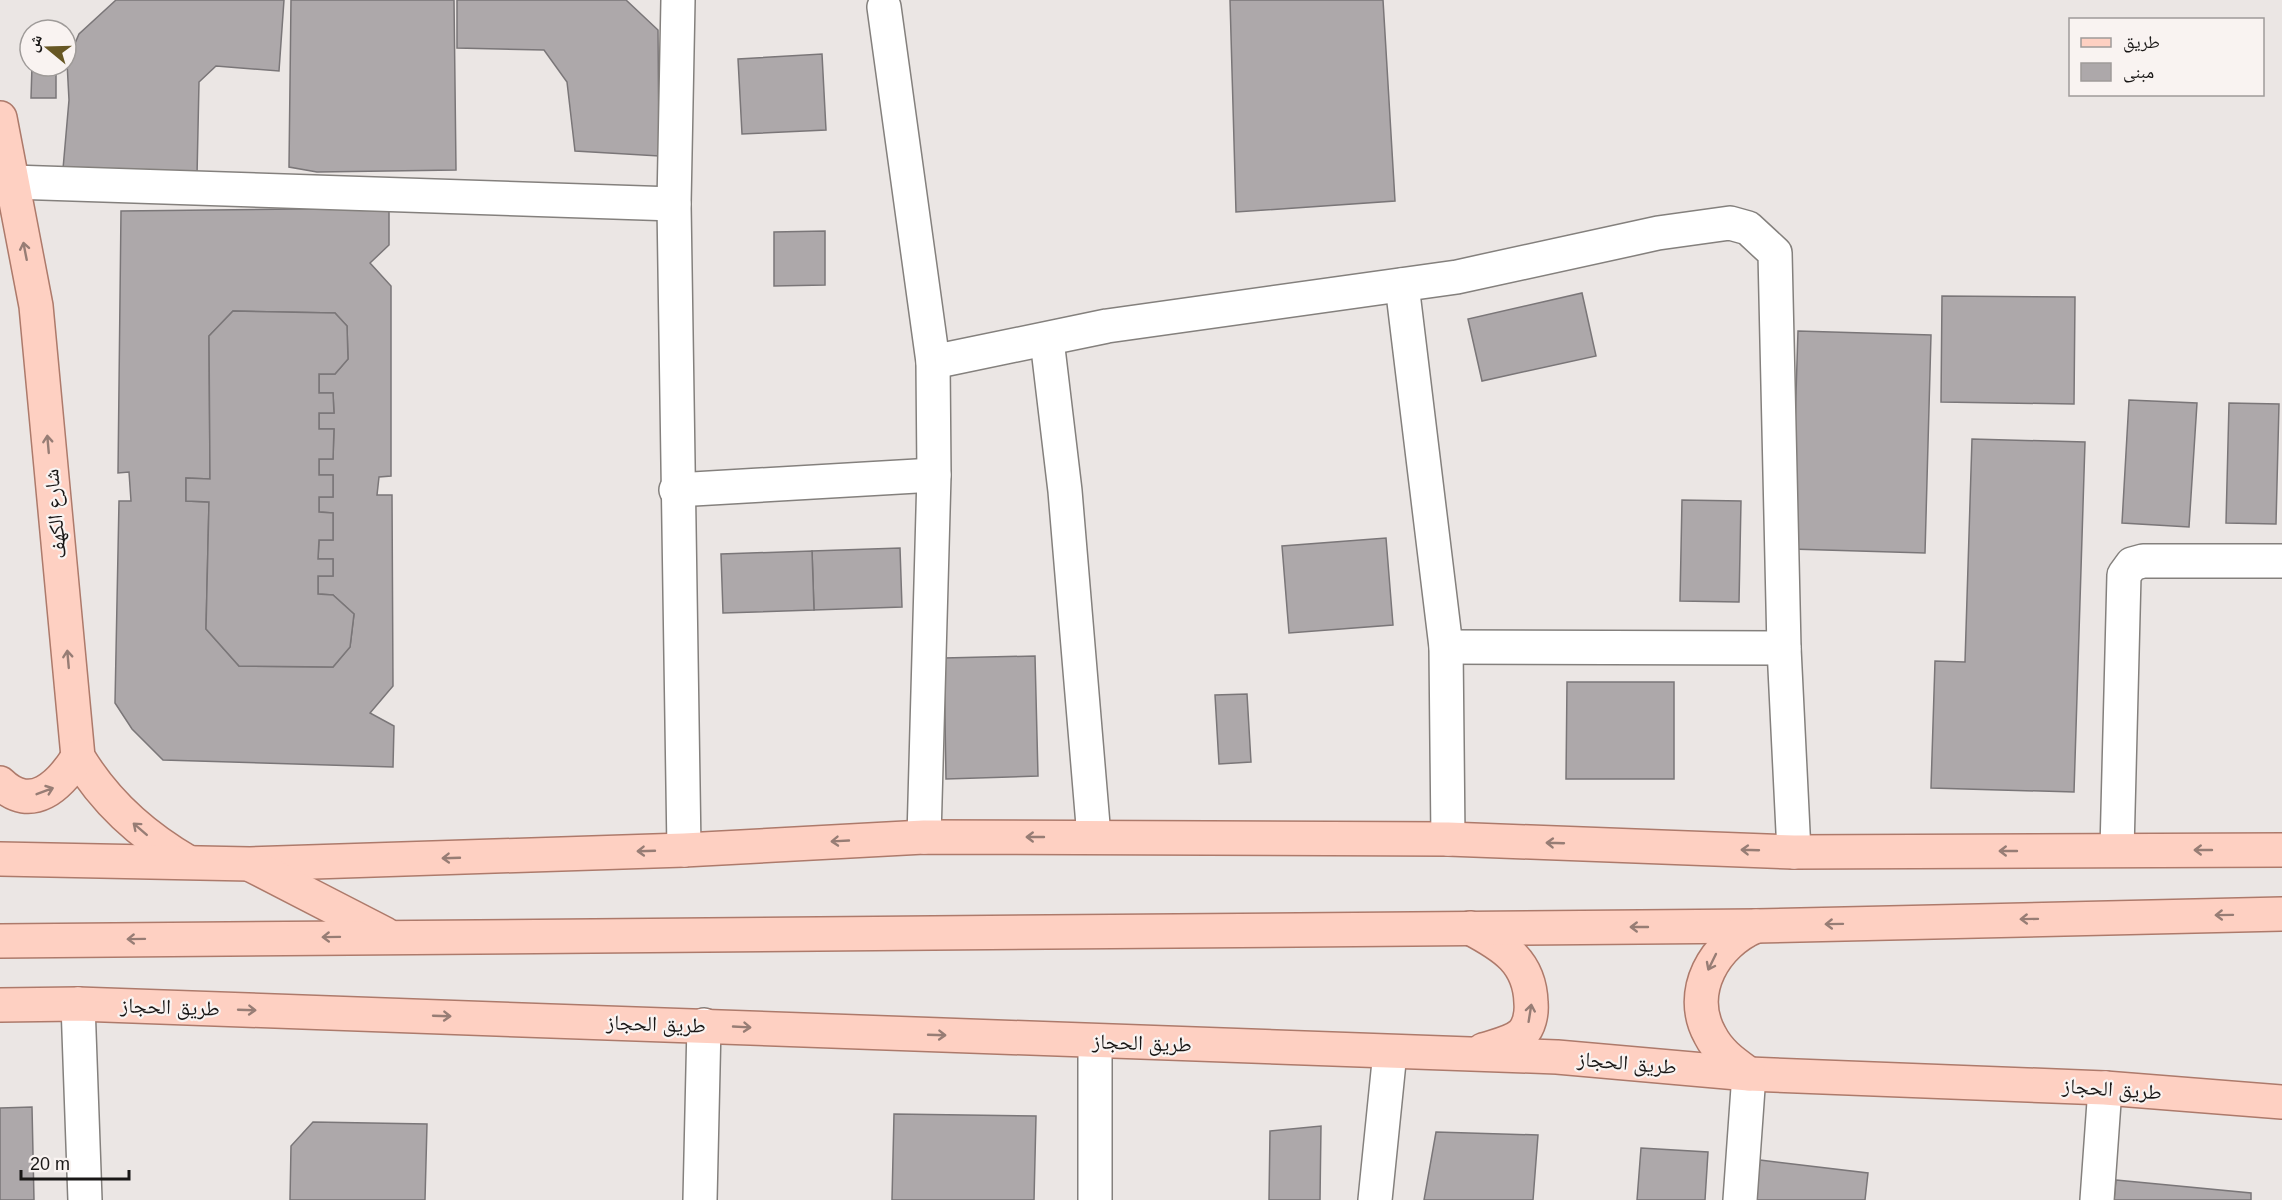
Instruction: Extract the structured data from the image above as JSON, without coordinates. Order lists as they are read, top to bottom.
{
  "streets": {
    "main road": ["شارع الكهف", "طريق الحجاز"]
  },
  "one_way": ["شارع الكهف"],
  "legend": ["طريق", "مبنى"],
  "scale_bar": "20 m",
  "north": "left"
}
